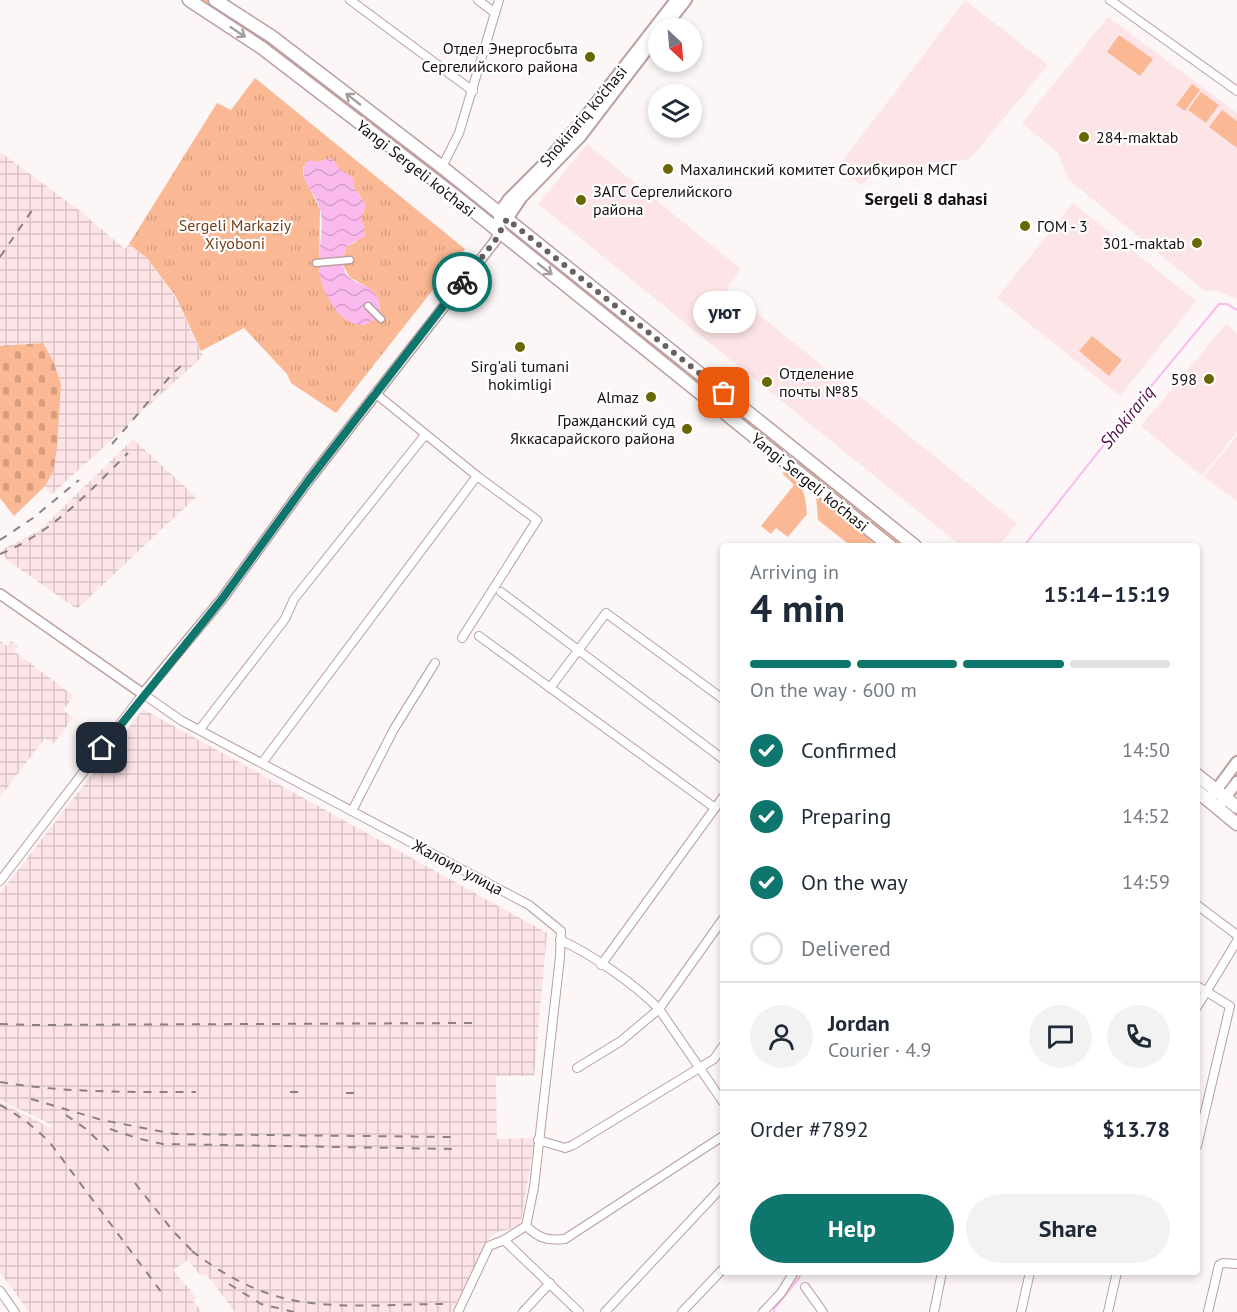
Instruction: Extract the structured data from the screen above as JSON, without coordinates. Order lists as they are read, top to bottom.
{
  "streets": {
    "main road": ["Shokirariq ko'chasi", "Yangi Sergeli ko'chasi"],
    "street": ["Жалоир улица"]
  },
  "crossings": [
    ["Shokirariq ko'chasi", "Yangi Sergeli ko'chasi"]
  ],
  "districts": ["Sergeli 8 dahasi"],
  "water": ["Shokirariq"],
  "parks": ["Sergeli Markaziy Xiyoboni"],
  "places": [
    "Отдел Энергосбыта Сергелийского района",
    "284-maktab",
    "Махалинский комитет Сохибқирон МСГ",
    "ЗАГС Сергелийского района",
    "ГОМ - 3",
    "301-maktab",
    "Sirg'ali tumani hokimligi",
    "598",
    "Отделение почты №85",
    "уют",
    "Almaz",
    "Гражданский суд Яккасарайского района"
  ],
  "north": "bottom right",
  "page": {
    "bubble": "уют",
    "heading": ["4 min", "Arriving in", "15:14–15:19"],
    "panel": [
      "Jordan",
      "Courier · 4.9",
      "Order #7892",
      "$13.78"
    ],
    "bar": "On the way · 600 m",
    "list": [
      ["Confirmed", "14:50"],
      ["Preparing", "14:52"],
      ["On the way", "14:59"],
      "Delivered"
    ],
    "buttons": ["Help", "Share"]
  }
}
